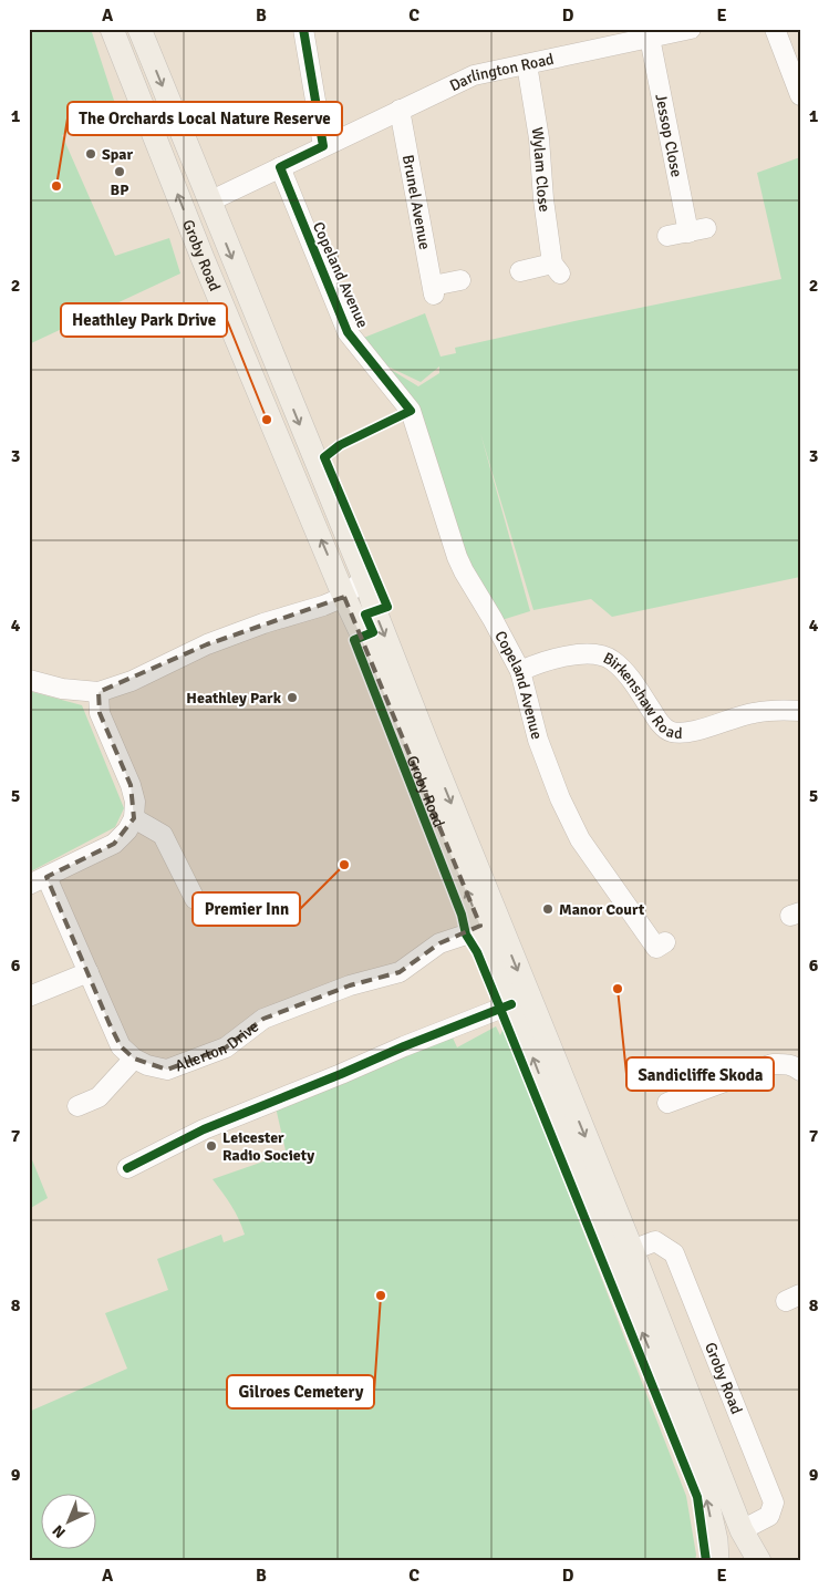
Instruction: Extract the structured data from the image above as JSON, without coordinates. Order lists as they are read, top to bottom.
{
  "streets": {
    "main road": ["Groby Road"],
    "street": [
      "Darlington Road",
      "Jessop Close",
      "Wylam Close",
      "Brunel Avenue",
      "Copeland Avenue",
      "Birkenshaw Road",
      "Allerton Drive"
    ]
  },
  "crossings": [
    ["Darlington Road", "Jessop Close"],
    ["Darlington Road", "Wylam Close"],
    ["Darlington Road", "Brunel Avenue"],
    ["Darlington Road", "Groby Road"],
    ["Darlington Road", "Copeland Avenue"],
    ["Groby Road", "Allerton Drive"],
    ["Copeland Avenue", "Birkenshaw Road"]
  ],
  "places": [
    "Spar",
    "BP",
    "The Orchards Local Nature Reserve",
    "Heathley Park Drive",
    "Heathley Park",
    "Premier Inn",
    "Manor Court",
    "Sandicliffe Skoda",
    "Leicester Radio Society",
    "Gilroes Cemetery"
  ],
  "north": "bottom left",
  "grid": {
    "columns": [
      "A",
      "B",
      "C",
      "D",
      "E"
    ],
    "rows": [
      "1",
      "2",
      "3",
      "4",
      "5",
      "6",
      "7",
      "8",
      "9"
    ]
  }
}
